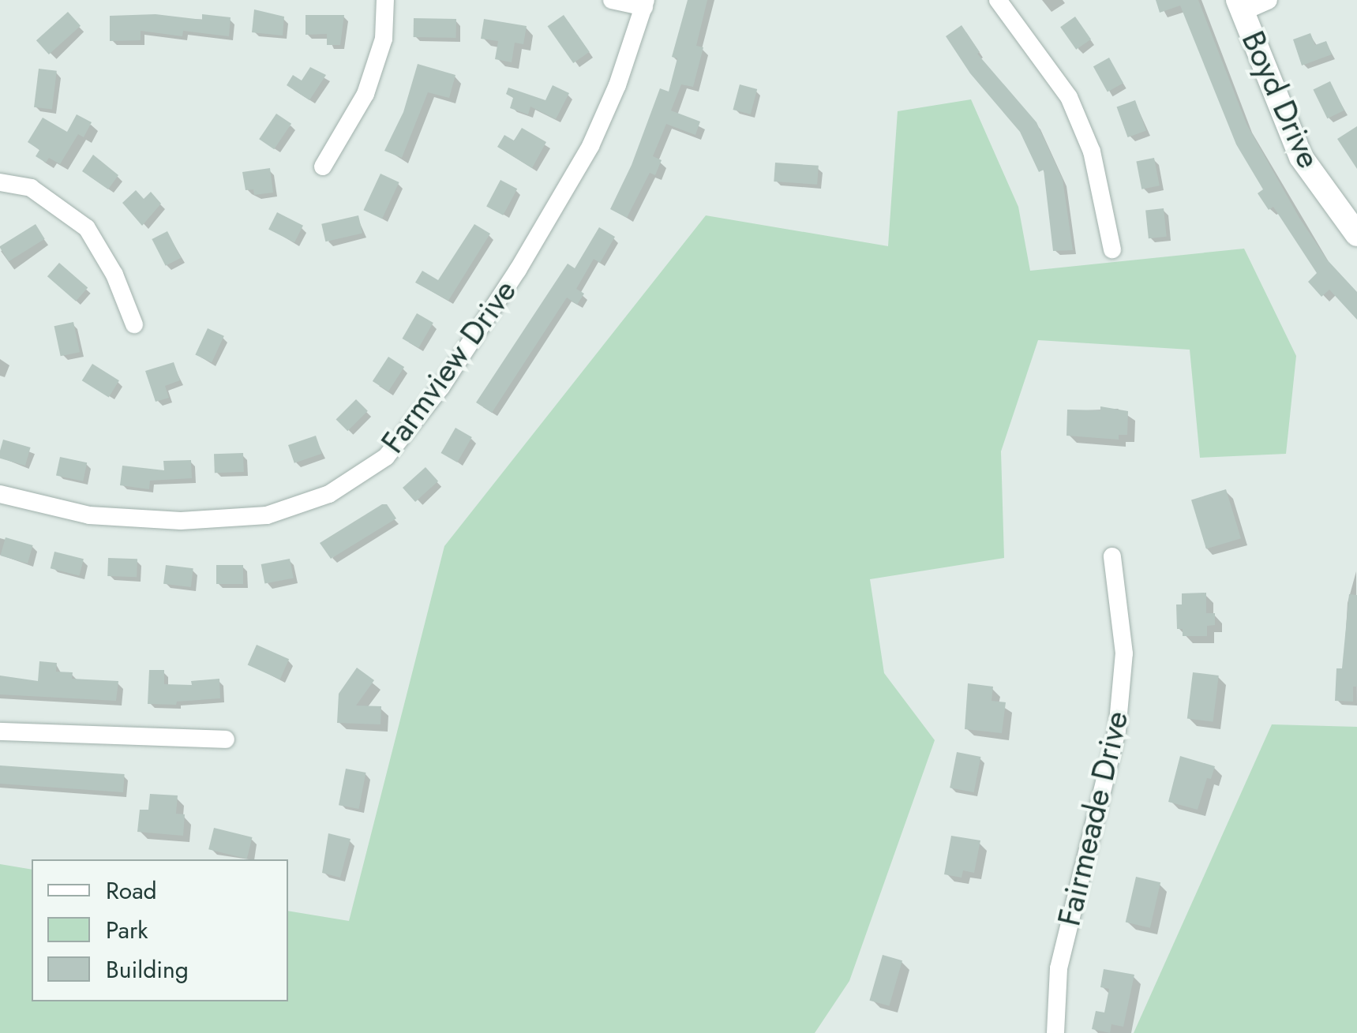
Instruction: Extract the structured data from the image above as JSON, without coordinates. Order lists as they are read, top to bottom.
{
  "streets": {
    "street": ["Boyd Drive", "Farmview Drive", "Fairmeade Drive"]
  },
  "legend": ["Road", "Park", "Building"]
}
